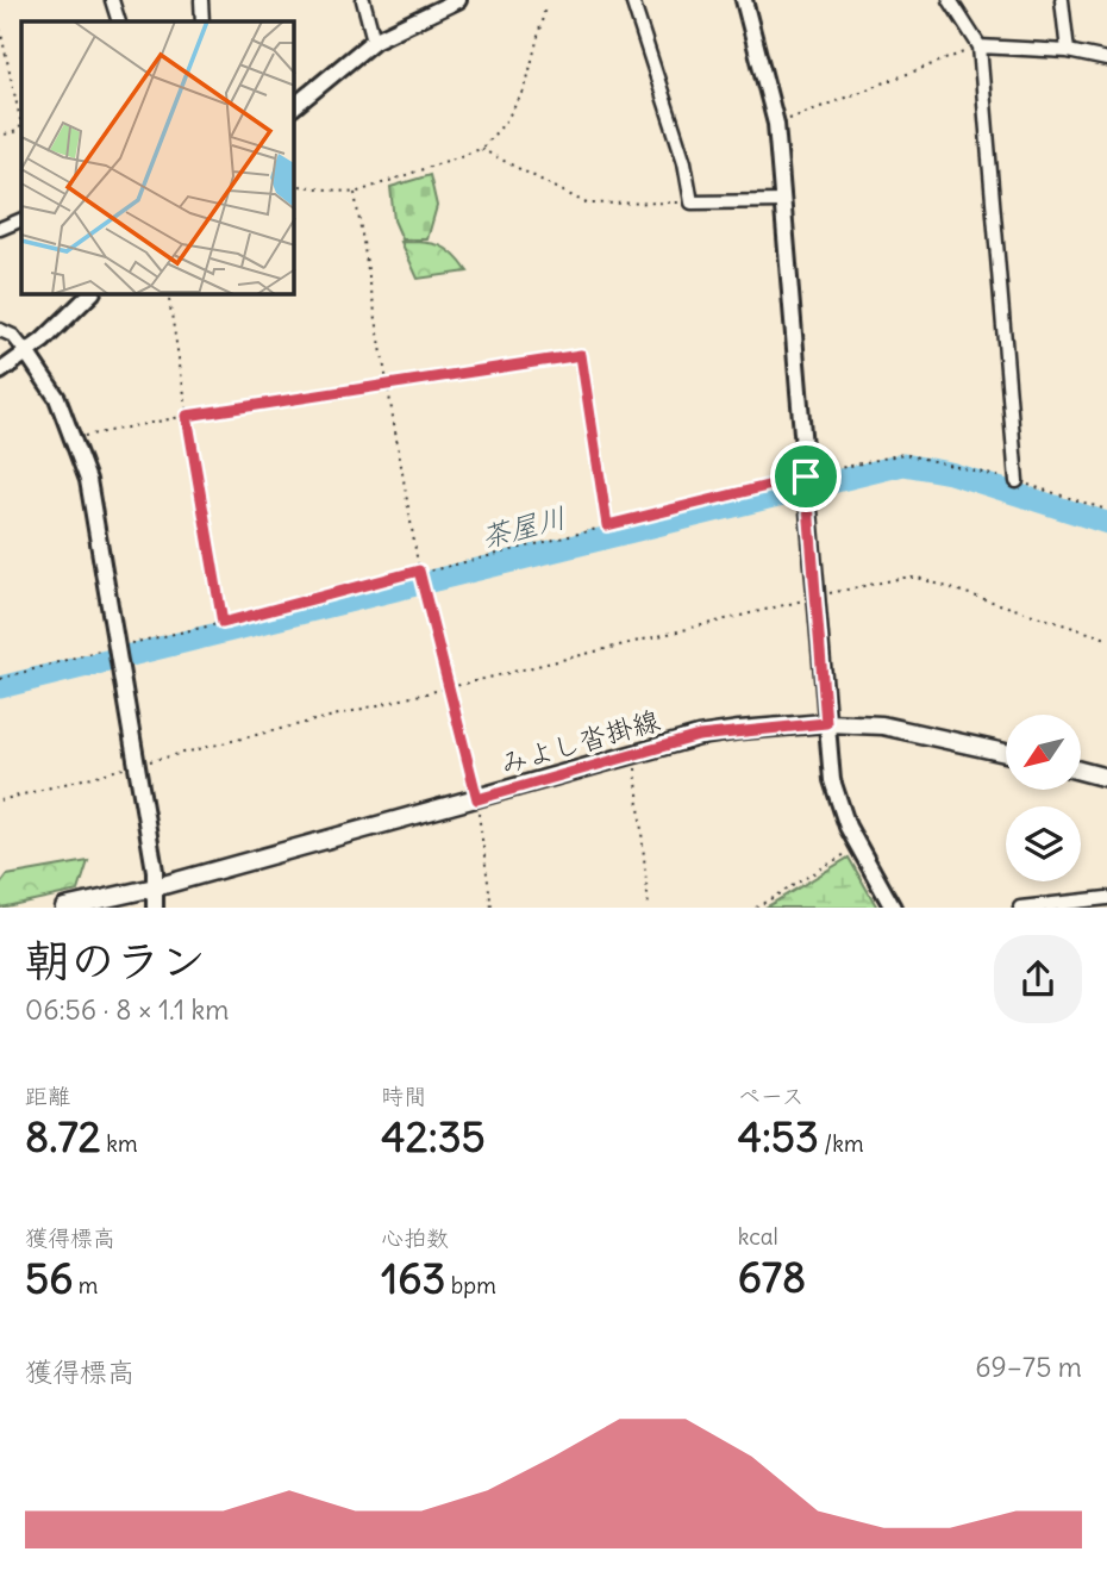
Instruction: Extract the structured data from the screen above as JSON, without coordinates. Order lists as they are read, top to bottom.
{
  "streets": {
    "main road": ["みよし沓掛線"]
  },
  "water": ["茶屋川"],
  "north": "bottom left",
  "page": {
    "heading": ["朝のラン", "06:56 · 8 × 1.1 km"],
    "stats": [
      ["距離", "8.72 km"],
      ["時間", "42:35"],
      ["ペース", "4:53 /km"],
      ["獲得標高", "56 m"],
      ["心拍数", "163 bpm"],
      ["kcal", "678"]
    ],
    "chart": ["獲得標高", "69–75 m"]
  }
}
